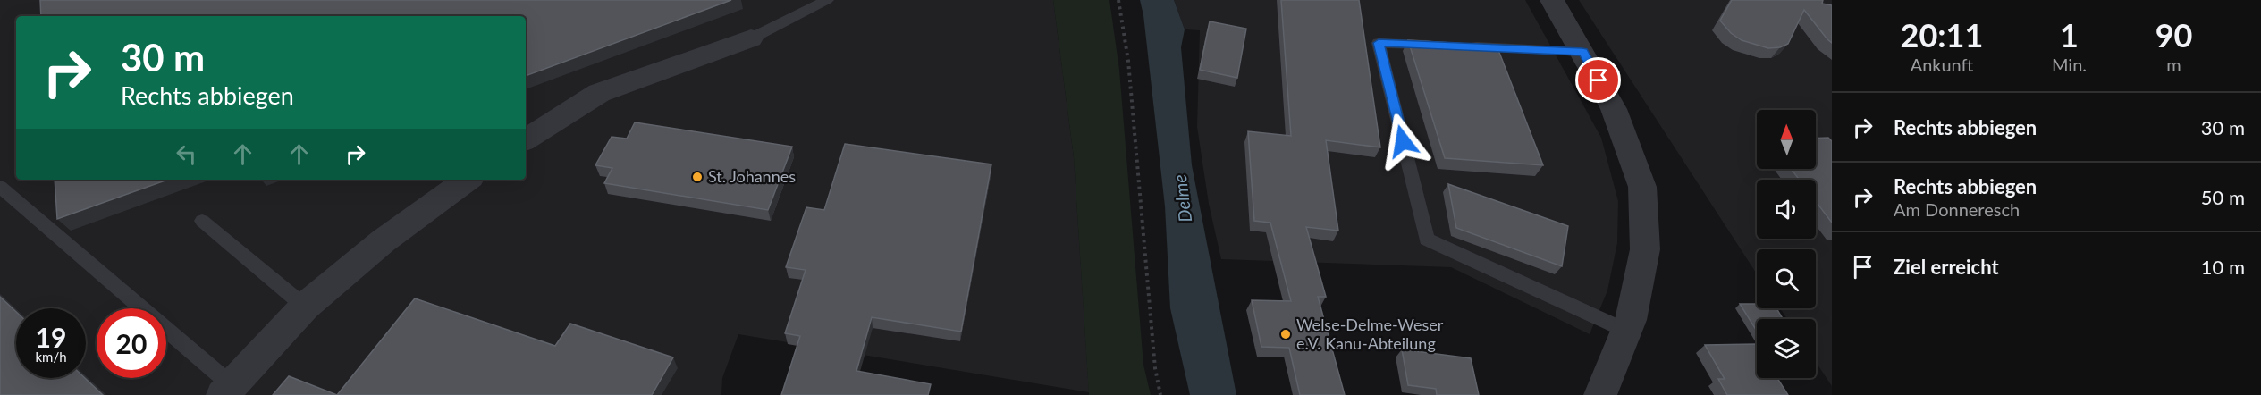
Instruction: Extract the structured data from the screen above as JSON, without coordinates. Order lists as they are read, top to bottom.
{
  "water": ["Delme"],
  "places": ["St. Johannes", "Welse-Delme-Weser e.V. Kanu-Abteilung"],
  "north": "top",
  "page": {
    "eta": [
      "20:11",
      "Ankunft",
      "1",
      "Min.",
      "90",
      "m"
    ],
    "turn": ["30 m", "Rechts abbiegen"],
    "list": [
      {
        "name": "Rechts abbiegen",
        "value": "30 m"
      },
      {
        "name": "Rechts abbiegen",
        "note": "Am Donneresch",
        "value": "50 m"
      },
      {
        "name": "Ziel erreicht",
        "value": "10 m"
      }
    ],
    "speed": "19 km/h",
    "limit": "20"
  }
}
